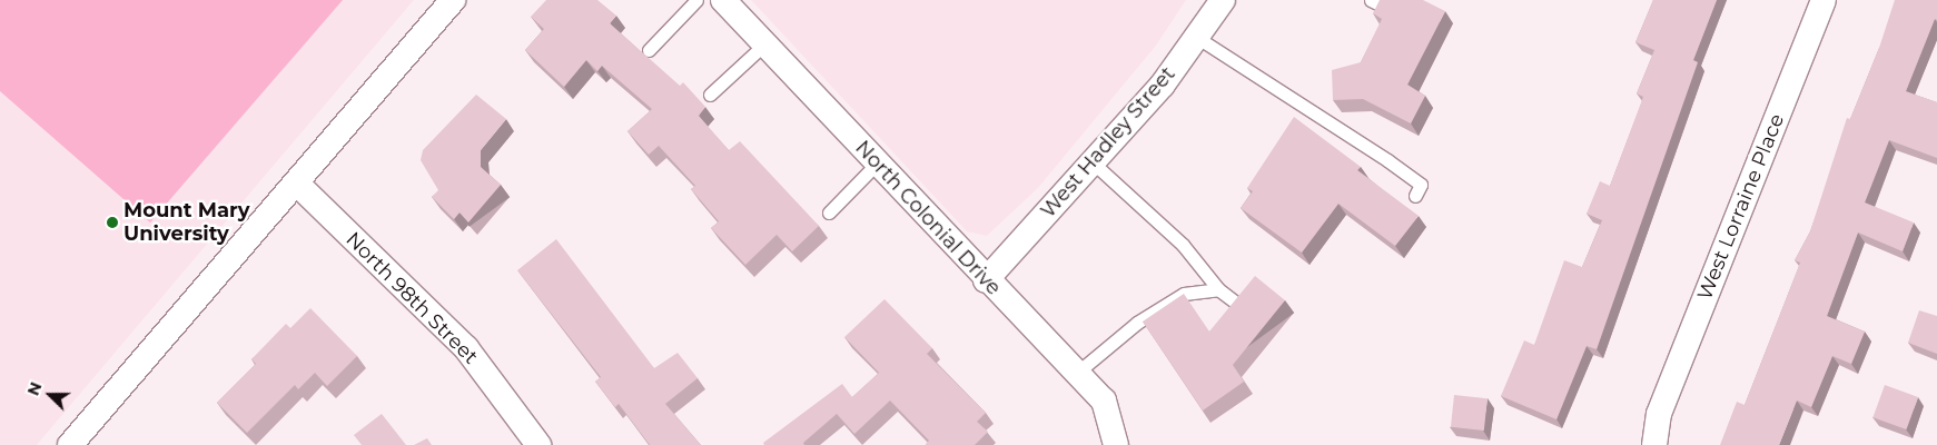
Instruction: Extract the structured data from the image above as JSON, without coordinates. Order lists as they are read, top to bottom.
{
  "streets": {
    "street": [
      "West Hadley Street",
      "West Lorraine Place",
      "North Colonial Drive",
      "North 98th Street"
    ]
  },
  "crossings": [
    ["West Hadley Street", "North Colonial Drive"]
  ],
  "places": ["Mount Mary University"],
  "north": "left"
}
